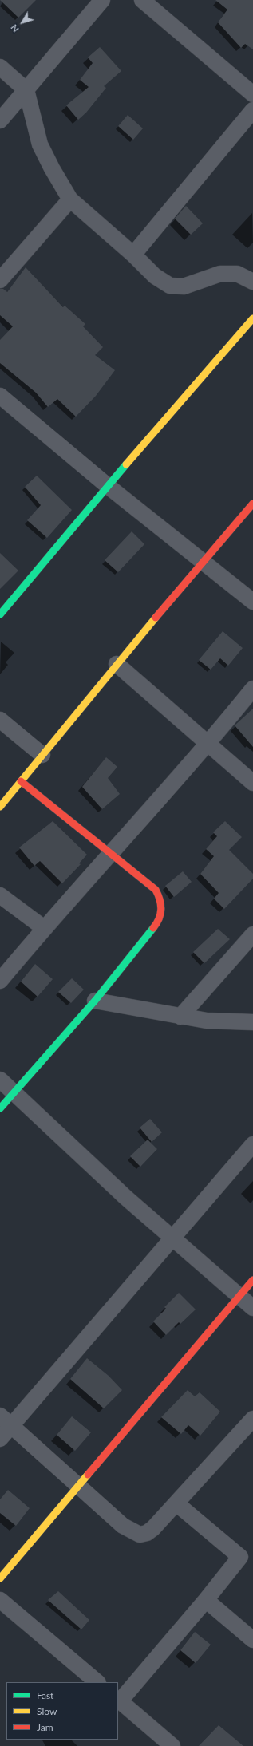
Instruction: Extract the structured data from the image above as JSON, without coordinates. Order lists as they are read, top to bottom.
{
  "legend": ["Fast", "Slow", "Jam"],
  "north": "bottom left"
}
